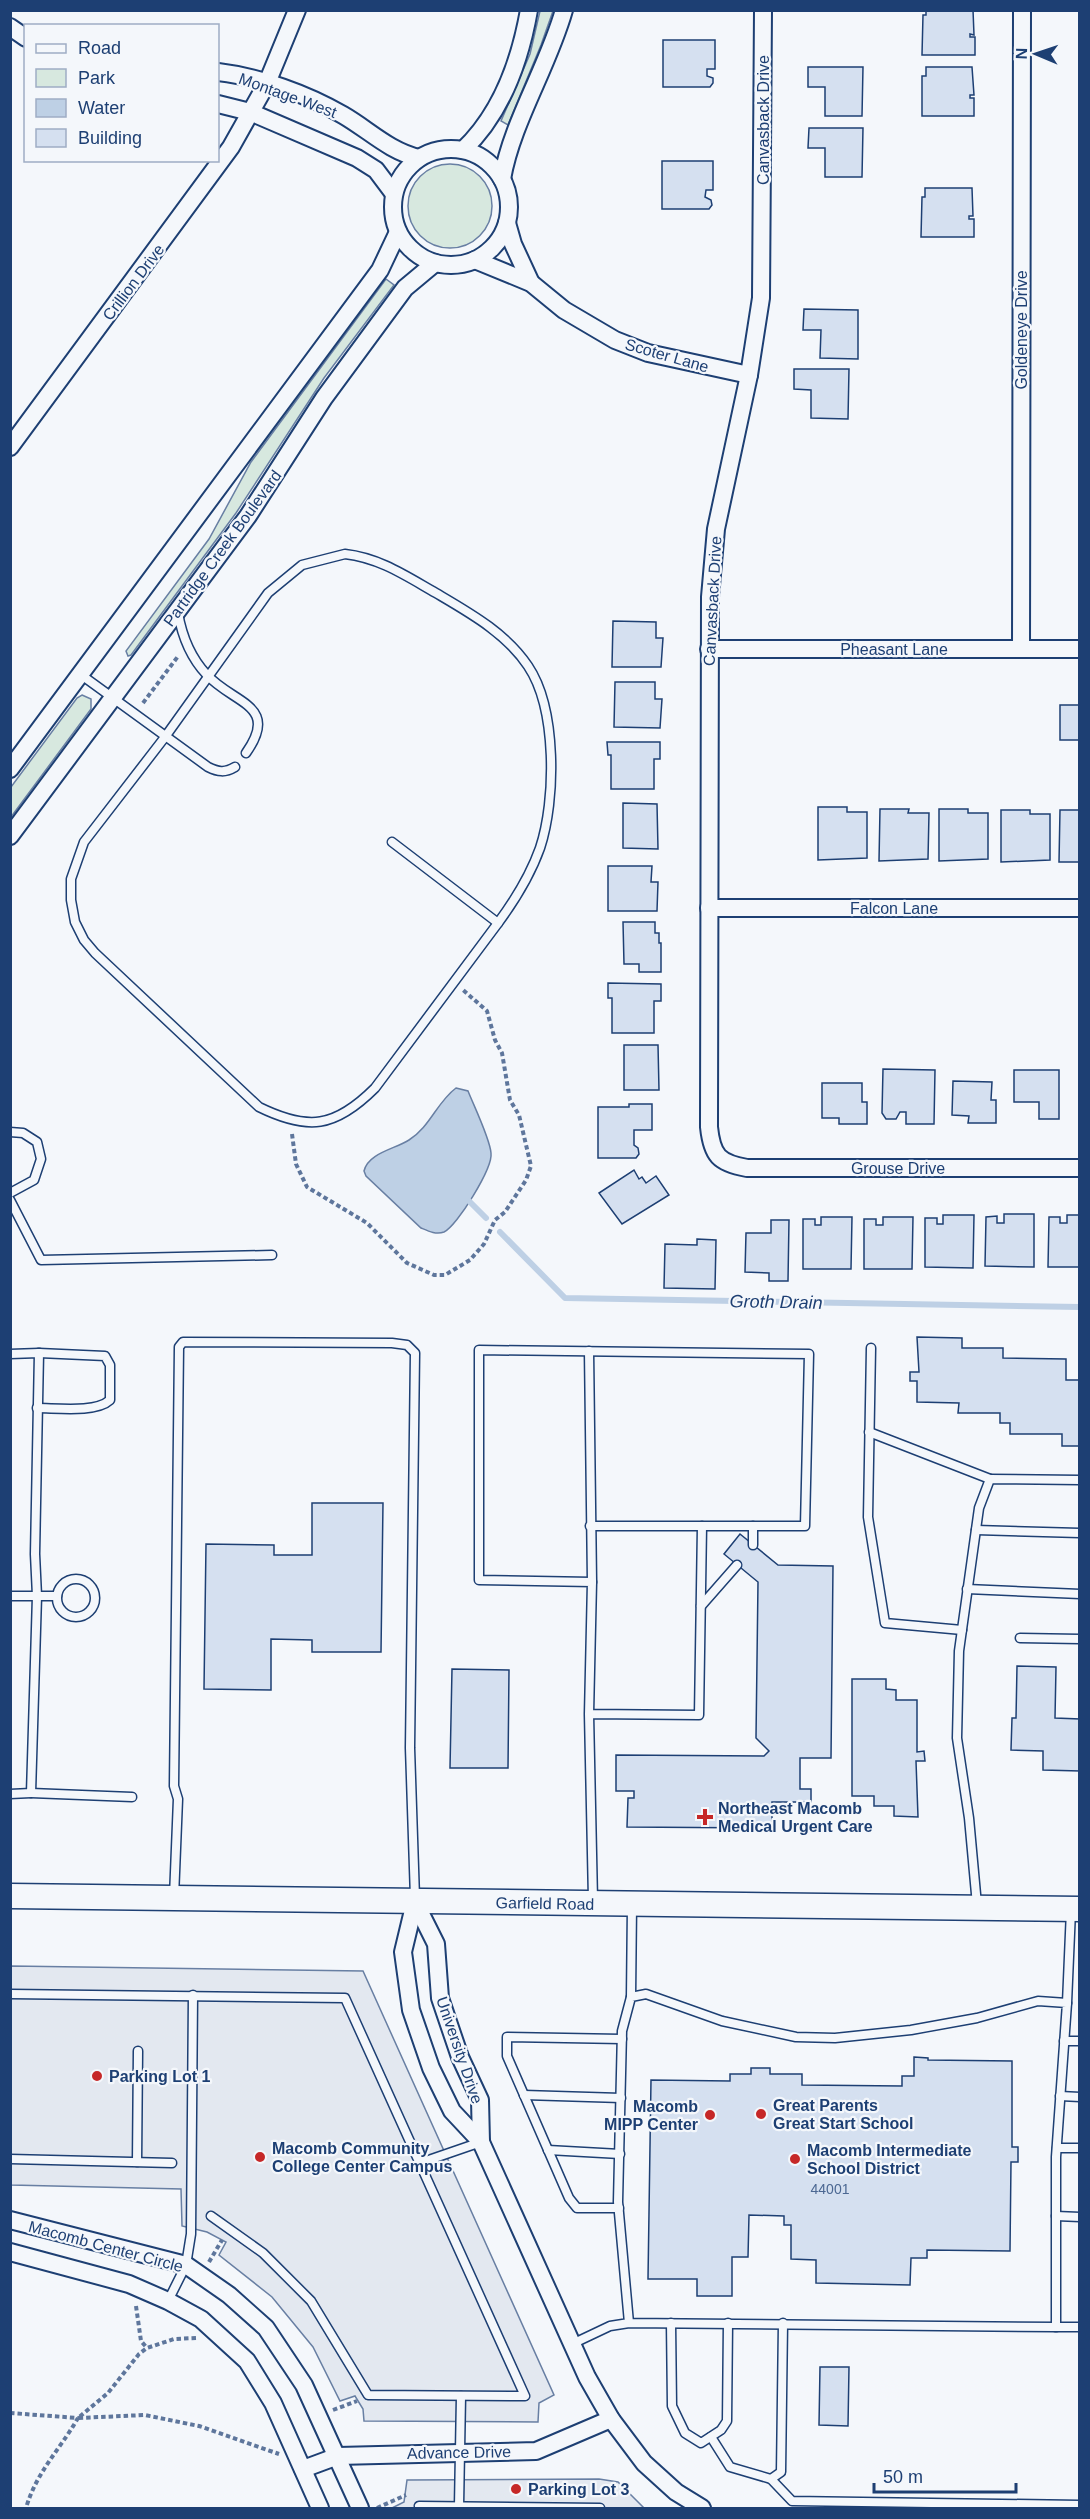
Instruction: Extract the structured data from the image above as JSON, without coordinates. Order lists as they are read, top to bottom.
{
  "streets": {
    "main road": ["Garfield Road"],
    "street": [
      "Montage West",
      "Canvasback Drive",
      "Crillion Drive",
      "Goldeneye Drive",
      "Scoter Lane",
      "Partridge Creek Boulevard",
      "Pheasant Lane",
      "Falcon Lane",
      "Grouse Drive",
      "University Drive",
      "Macomb Center Circle",
      "Advance Drive"
    ]
  },
  "crossings": [
    ["Montage West", "Crillion Drive"],
    ["Montage West", "Scoter Lane"],
    ["Montage West", "Partridge Creek Boulevard"],
    ["Canvasback Drive", "Scoter Lane"],
    ["Canvasback Drive", "Pheasant Lane"],
    ["Canvasback Drive", "Falcon Lane"],
    ["Canvasback Drive", "Grouse Drive"],
    ["Goldeneye Drive", "Pheasant Lane"],
    ["Scoter Lane", "Partridge Creek Boulevard"],
    ["Garfield Road", "University Drive"],
    ["University Drive", "Advance Drive"],
    ["Macomb Center Circle", "Advance Drive"]
  ],
  "water": ["Groth Drain"],
  "places": {
    "health": ["Northeast Macomb Medical Urgent Care"],
    "other": [
      "Parking Lot 1",
      "Great Parents Great Start School",
      "Macomb MIPP Center",
      "Macomb Community College Center Campus",
      "Macomb Intermediate School District",
      "Parking Lot 3"
    ]
  },
  "house_numbers": ["44001"],
  "legend": [
    "Road",
    "Park",
    "Water",
    "Building"
  ],
  "scale_bar": "50 m",
  "north": "left"
}
